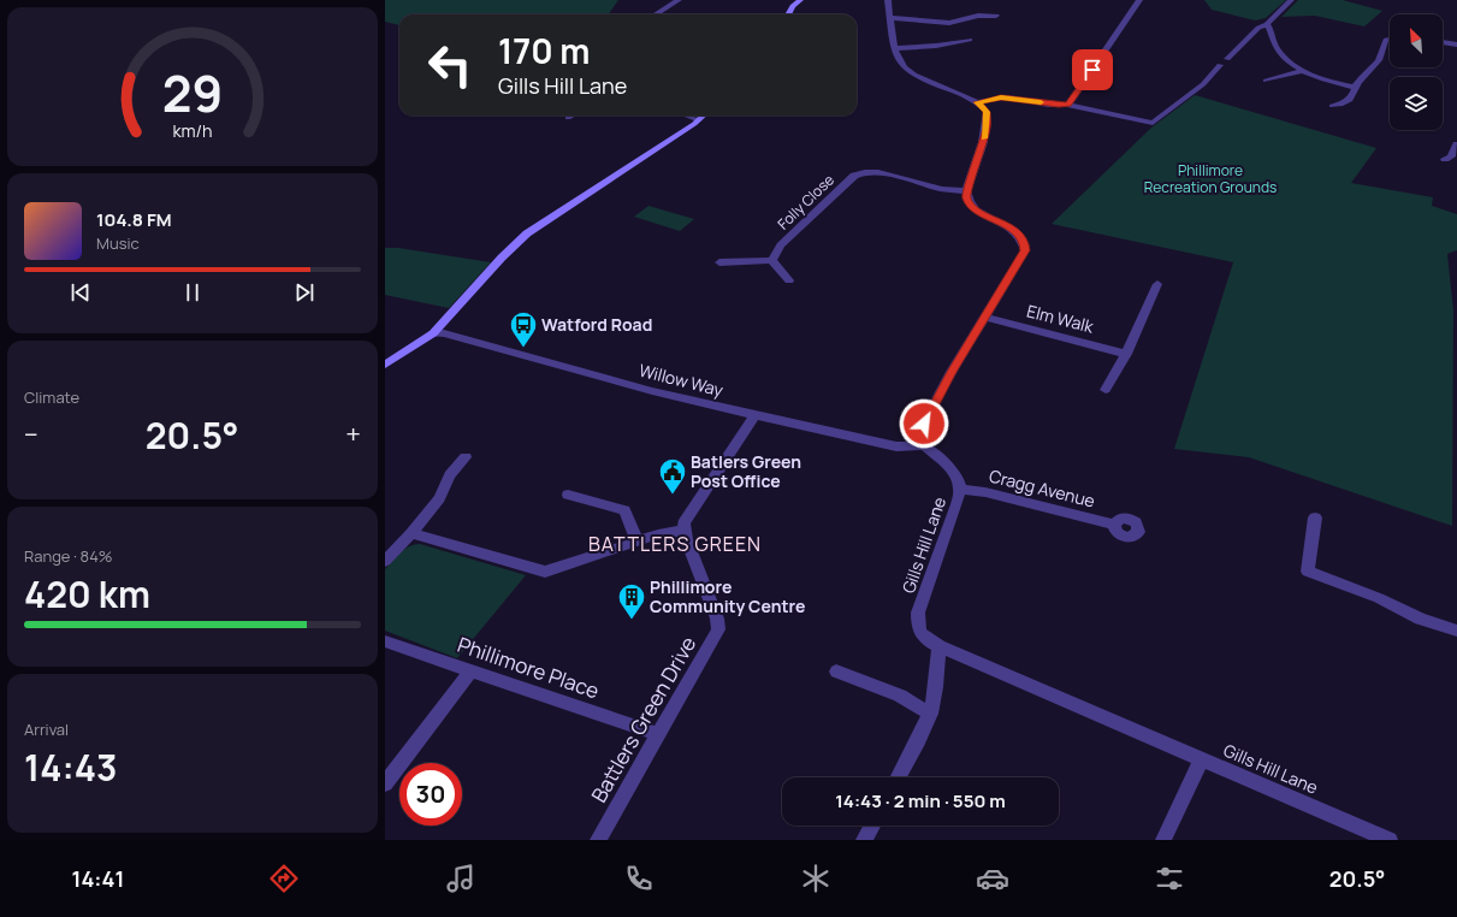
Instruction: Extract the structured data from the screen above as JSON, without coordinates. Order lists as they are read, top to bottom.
{
  "streets": {
    "street": [
      "Folly Close",
      "Elm Walk",
      "Willow Way",
      "Cragg Avenue",
      "Gills Hill Lane",
      "Phillimore Place",
      "Battlers Green Drive"
    ]
  },
  "crossings": [
    ["Willow Way", "Gills Hill Lane"],
    ["Cragg Avenue", "Gills Hill Lane"],
    ["Phillimore Place", "Battlers Green Drive"]
  ],
  "districts": ["BATTLERS GREEN"],
  "parks": ["Phillimore Recreation Grounds"],
  "places": {
    "bus stop": ["Watford Road"],
    "public building": ["Batlers Green Post Office"],
    "building": ["Phillimore Community Centre"]
  },
  "north": "top left",
  "page": {
    "turn": ["170 m", "Gills Hill Lane"],
    "song": ["104.8 FM", "Music"],
    "tile": [
      "Climate",
      ["Range · 84%", "420 km"],
      ["Arrival", "14:43"]
    ],
    "heat": ["−", "20.5°", "+"],
    "limit": "30",
    "trip": "14:43 · 2 min · 550 m",
    "tabs": ["14:41", "20.5°"],
    "gauge": ["29", "km/h"]
  }
}
